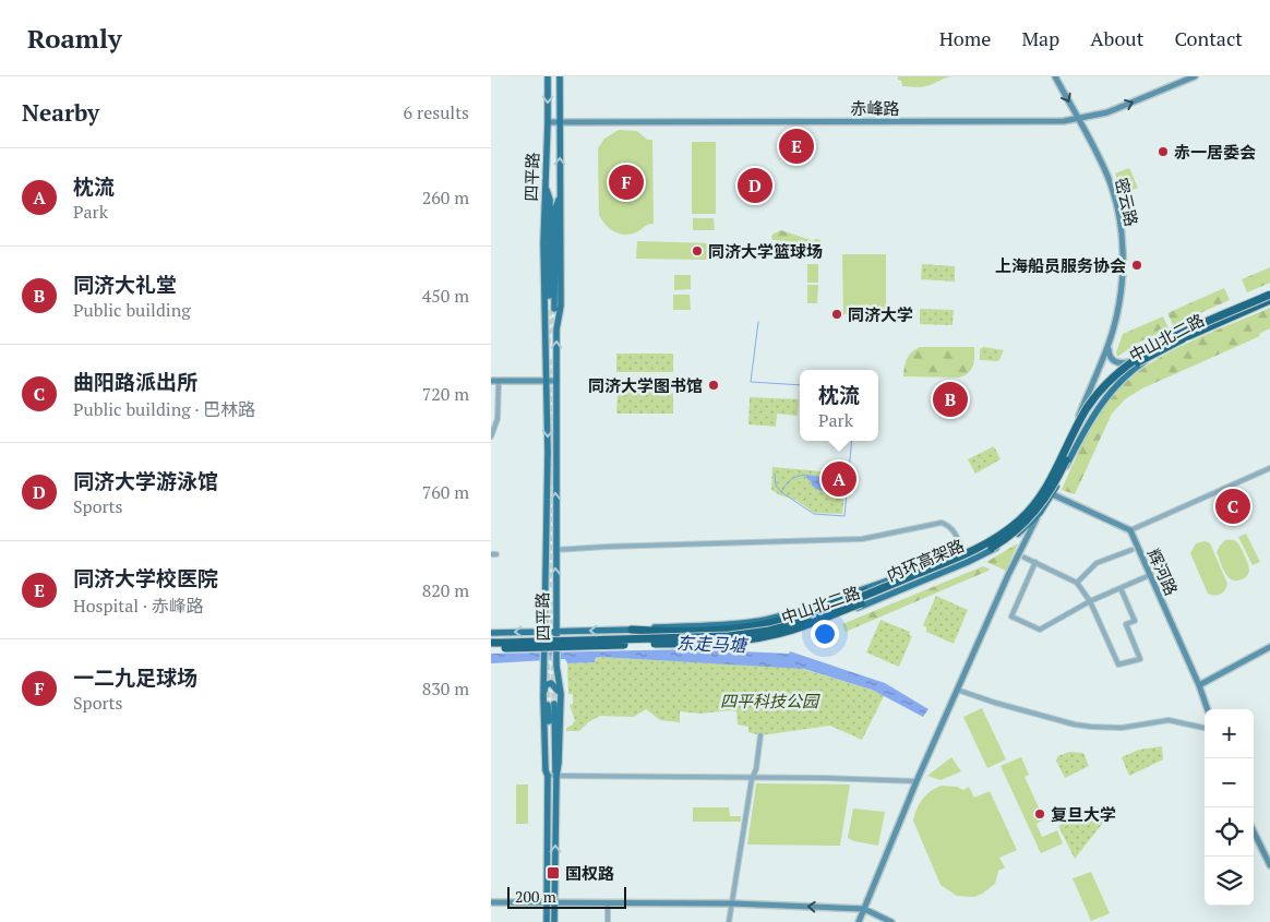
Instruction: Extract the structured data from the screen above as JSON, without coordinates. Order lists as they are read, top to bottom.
{
  "streets": {
    "highway": ["内环高架路"],
    "main road": ["四平路", "中山北二路"],
    "street": ["赤峰路", "密云路", "辉河路"]
  },
  "crossings": [
    ["赤峰路", "四平路"],
    ["赤峰路", "密云路"],
    ["四平路", "中山北二路"],
    ["密云路", "中山北二路"],
    ["中山北二路", "内环高架路"]
  ],
  "water": ["东走马塘"],
  "parks": ["四平科技公园"],
  "places": {
    "other": [
      "赤一居委会",
      "同济大学篮球场",
      "上海船员服务协会",
      "同济大学",
      "同济大学图书馆",
      "复旦大学"
    ],
    "transit": ["国权路"]
  },
  "scale_bar": "200 m",
  "page": {
    "header": "Roamly",
    "nav": [
      "Home",
      "Map",
      "About",
      "Contact"
    ],
    "heading": ["Nearby", "6 results"],
    "pins": [
      "E",
      "F",
      "D",
      "B",
      "A",
      "C"
    ],
    "list": [
      {
        "mark": "A",
        "name": "枕流",
        "note": "Park",
        "value": "260 m"
      },
      {
        "mark": "B",
        "name": "同济大礼堂",
        "note": "Public building",
        "value": "450 m"
      },
      {
        "mark": "C",
        "name": "曲阳路派出所",
        "note": "Public building · 巴林路",
        "value": "720 m"
      },
      {
        "mark": "D",
        "name": "同济大学游泳馆",
        "note": "Sports",
        "value": "760 m"
      },
      {
        "mark": "E",
        "name": "同济大学校医院",
        "note": "Hospital · 赤峰路",
        "value": "820 m"
      },
      {
        "mark": "F",
        "name": "一二九足球场",
        "note": "Sports",
        "value": "830 m"
      }
    ],
    "popup": ["枕流", "Park"],
    "map_buttons": ["+", "−"],
    "scale": "200 m"
  }
}
